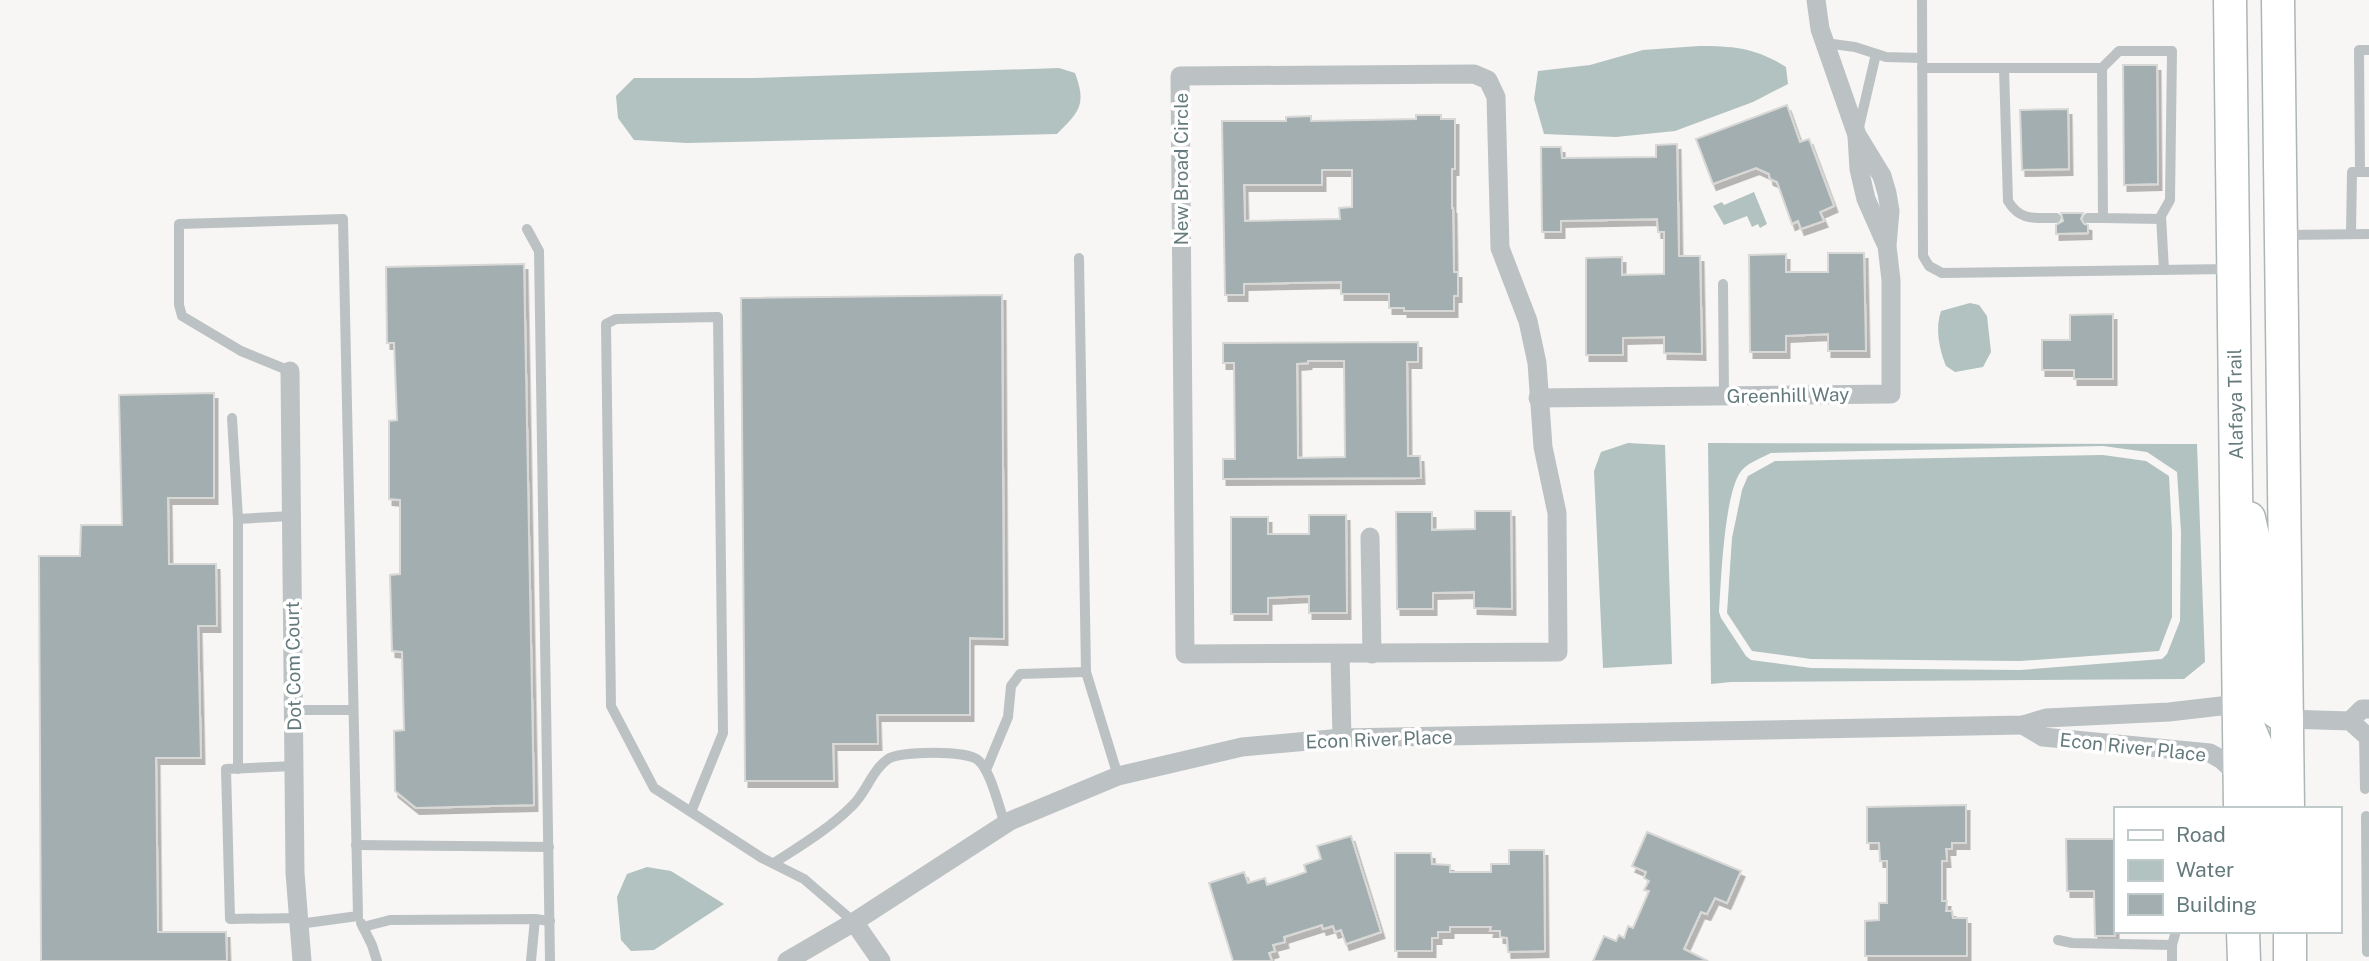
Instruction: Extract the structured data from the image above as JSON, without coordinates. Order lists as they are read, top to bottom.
{
  "streets": {
    "main road": ["Alafaya Trail"],
    "street": [
      "New Broad Circle",
      "Greenhill Way",
      "Dot Com Court",
      "Econ River Place"
    ]
  },
  "crossings": [
    ["New Broad Circle", "Greenhill Way"],
    ["Alafaya Trail", "Econ River Place"]
  ],
  "legend": ["Road", "Water", "Building"]
}
